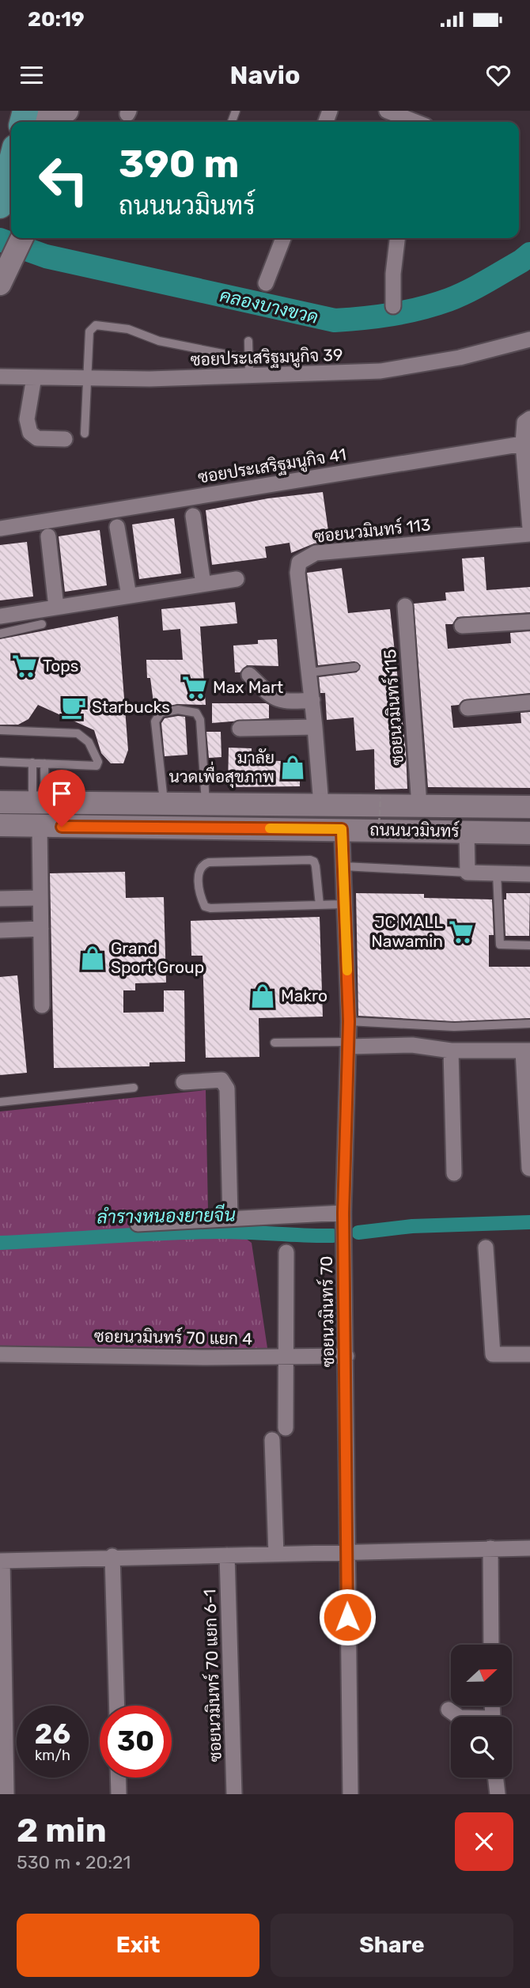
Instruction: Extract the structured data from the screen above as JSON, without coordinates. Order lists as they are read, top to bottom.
{
  "streets": {
    "main road": ["ถนนนวมินทร์"],
    "street": [
      "ซอยประเสริฐมนูกิจ 39",
      "ซอยประเสริฐมนูกิจ 41",
      "ซอยนวมินทร์ 113",
      "ซอยนวมินทร์ 115",
      "ซอยนวมินทร์ 70",
      "ซอยนวมินทร์ 70 แยก 4",
      "ซอยนวมินทร์ 70 แยก 6-1"
    ]
  },
  "crossings": [
    ["ซอยนวมินทร์ 113", "ถนนนวมินทร์"],
    ["ซอยนวมินทร์ 115", "ถนนนวมินทร์"],
    ["ถนนนวมินทร์", "ซอยนวมินทร์ 70"],
    ["ซอยนวมินทร์ 70", "ซอยนวมินทร์ 70 แยก 4"]
  ],
  "water": ["คลองบางขวด", "ลำรางหนองยายจีน"],
  "places": {
    "supermarket": ["Tops", "Max Mart", "JC MALL Nawamin"],
    "cafe": ["Starbucks"],
    "shop": ["มาลัย นวดเพื่อสุขภาพ", "Grand Sport Group", "Makro"]
  },
  "north": "right",
  "page": {
    "status": "20:19",
    "header": "Navio",
    "turn": ["390 m", "ถนนนวมินทร์"],
    "speed": "26 km/h",
    "limit": "30",
    "heading": ["2 min", "530 m · 20:21"],
    "buttons": ["Exit", "Share"]
  }
}
